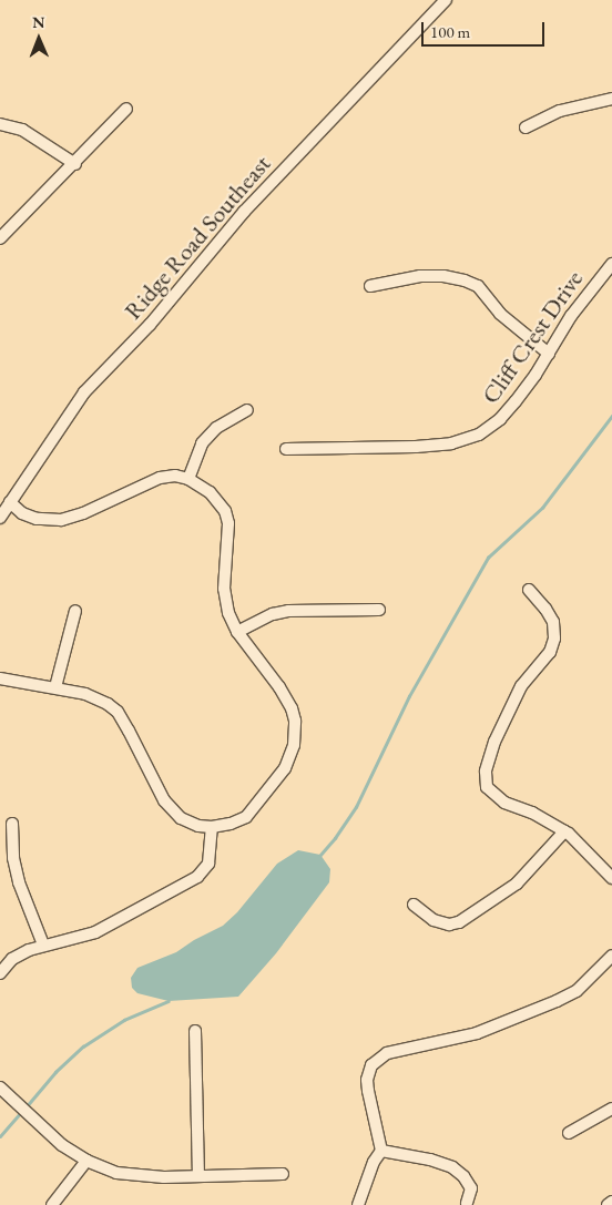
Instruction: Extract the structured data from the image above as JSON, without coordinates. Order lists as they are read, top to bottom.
{
  "streets": {
    "street": ["Ridge Road Southeast", "Cliff Crest Drive"]
  },
  "scale_bar": "100 m",
  "north": "top"
}
